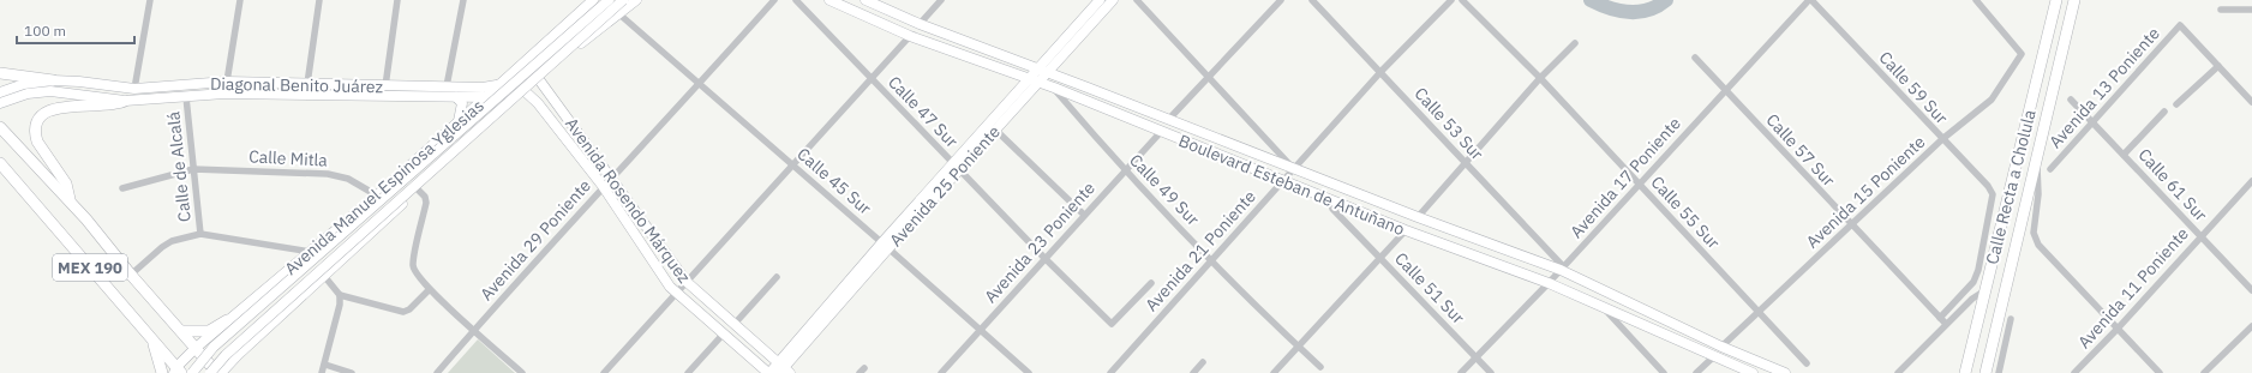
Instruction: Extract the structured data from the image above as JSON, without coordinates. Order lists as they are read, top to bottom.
{
  "streets": {
    "main road": [
      "Diagonal Benito Juárez",
      "Boulevard Esteban de Antuñano",
      "Avenida 25 Poniente",
      "Avenida Manuel Espinosa Yglesias",
      "Calle Recta a Cholula",
      "Avenida Rosendo Márquez",
      "MEX 190"
    ],
    "street": [
      "Calle 59 Sur",
      "Avenida 13 Poniente",
      "Calle 47 Sur",
      "Calle 53 Sur",
      "Calle 57 Sur",
      "Calle Mitla",
      "Calle de Alcalá",
      "Avenida 17 Poniente",
      "Calle 45 Sur",
      "Calle 61 Sur",
      "Calle 49 Sur",
      "Avenida 15 Poniente",
      "Calle 55 Sur",
      "Avenida 29 Poniente",
      "Avenida 23 Poniente",
      "Avenida 21 Poniente",
      "Calle 51 Sur",
      "Avenida 11 Poniente"
    ]
  },
  "crossings": [
    ["Diagonal Benito Juárez", "Calle de Alcalá"],
    ["Diagonal Benito Juárez", "Avenida Manuel Espinosa Yglesias"],
    ["Diagonal Benito Juárez", "Avenida Rosendo Márquez"],
    ["Calle 59 Sur", "Calle 57 Sur"],
    ["Calle 59 Sur", "Avenida 17 Poniente"],
    ["Calle 59 Sur", "Avenida 15 Poniente"],
    ["Avenida 13 Poniente", "Calle 61 Sur"],
    ["Calle 47 Sur", "Avenida 25 Poniente"],
    ["Calle 47 Sur", "Avenida 23 Poniente"],
    ["Calle 53 Sur", "Avenida 17 Poniente"],
    ["Calle 53 Sur", "Boulevard Esteban de Antuñano"],
    ["Calle 53 Sur", "Avenida 21 Poniente"],
    ["Calle 57 Sur", "Avenida 17 Poniente"],
    ["Calle 57 Sur", "Avenida 15 Poniente"],
    ["Calle Mitla", "Calle de Alcalá"],
    ["Calle Mitla", "Avenida Manuel Espinosa Yglesias"],
    ["Avenida 17 Poniente", "Boulevard Esteban de Antuñano"],
    ["Avenida 17 Poniente", "Calle 55 Sur"],
    ["Avenida 17 Poniente", "Calle 51 Sur"],
    ["Calle 45 Sur", "Avenida 25 Poniente"],
    ["Calle 45 Sur", "Avenida Manuel Espinosa Yglesias"],
    ["Calle 45 Sur", "Avenida 29 Poniente"],
    ["Calle 45 Sur", "Avenida 23 Poniente"],
    ["Boulevard Esteban de Antuñano", "Avenida 25 Poniente"],
    ["Boulevard Esteban de Antuñano", "Calle 49 Sur"],
    ["Boulevard Esteban de Antuñano", "Avenida 15 Poniente"],
    ["Boulevard Esteban de Antuñano", "Avenida 23 Poniente"],
    ["Boulevard Esteban de Antuñano", "Avenida 21 Poniente"],
    ["Boulevard Esteban de Antuñano", "Calle 51 Sur"],
    ["Calle 61 Sur", "Avenida 11 Poniente"],
    ["Avenida 25 Poniente", "Avenida Rosendo Márquez"],
    ["Avenida Manuel Espinosa Yglesias", "Avenida Rosendo Márquez"],
    ["Avenida Manuel Espinosa Yglesias", "MEX 190"],
    ["Calle 49 Sur", "Avenida 23 Poniente"],
    ["Calle 49 Sur", "Avenida 21 Poniente"],
    ["Avenida 15 Poniente", "Calle 55 Sur"],
    ["Avenida Rosendo Márquez", "Avenida 29 Poniente"]
  ],
  "scale_bar": "100 m"
}
